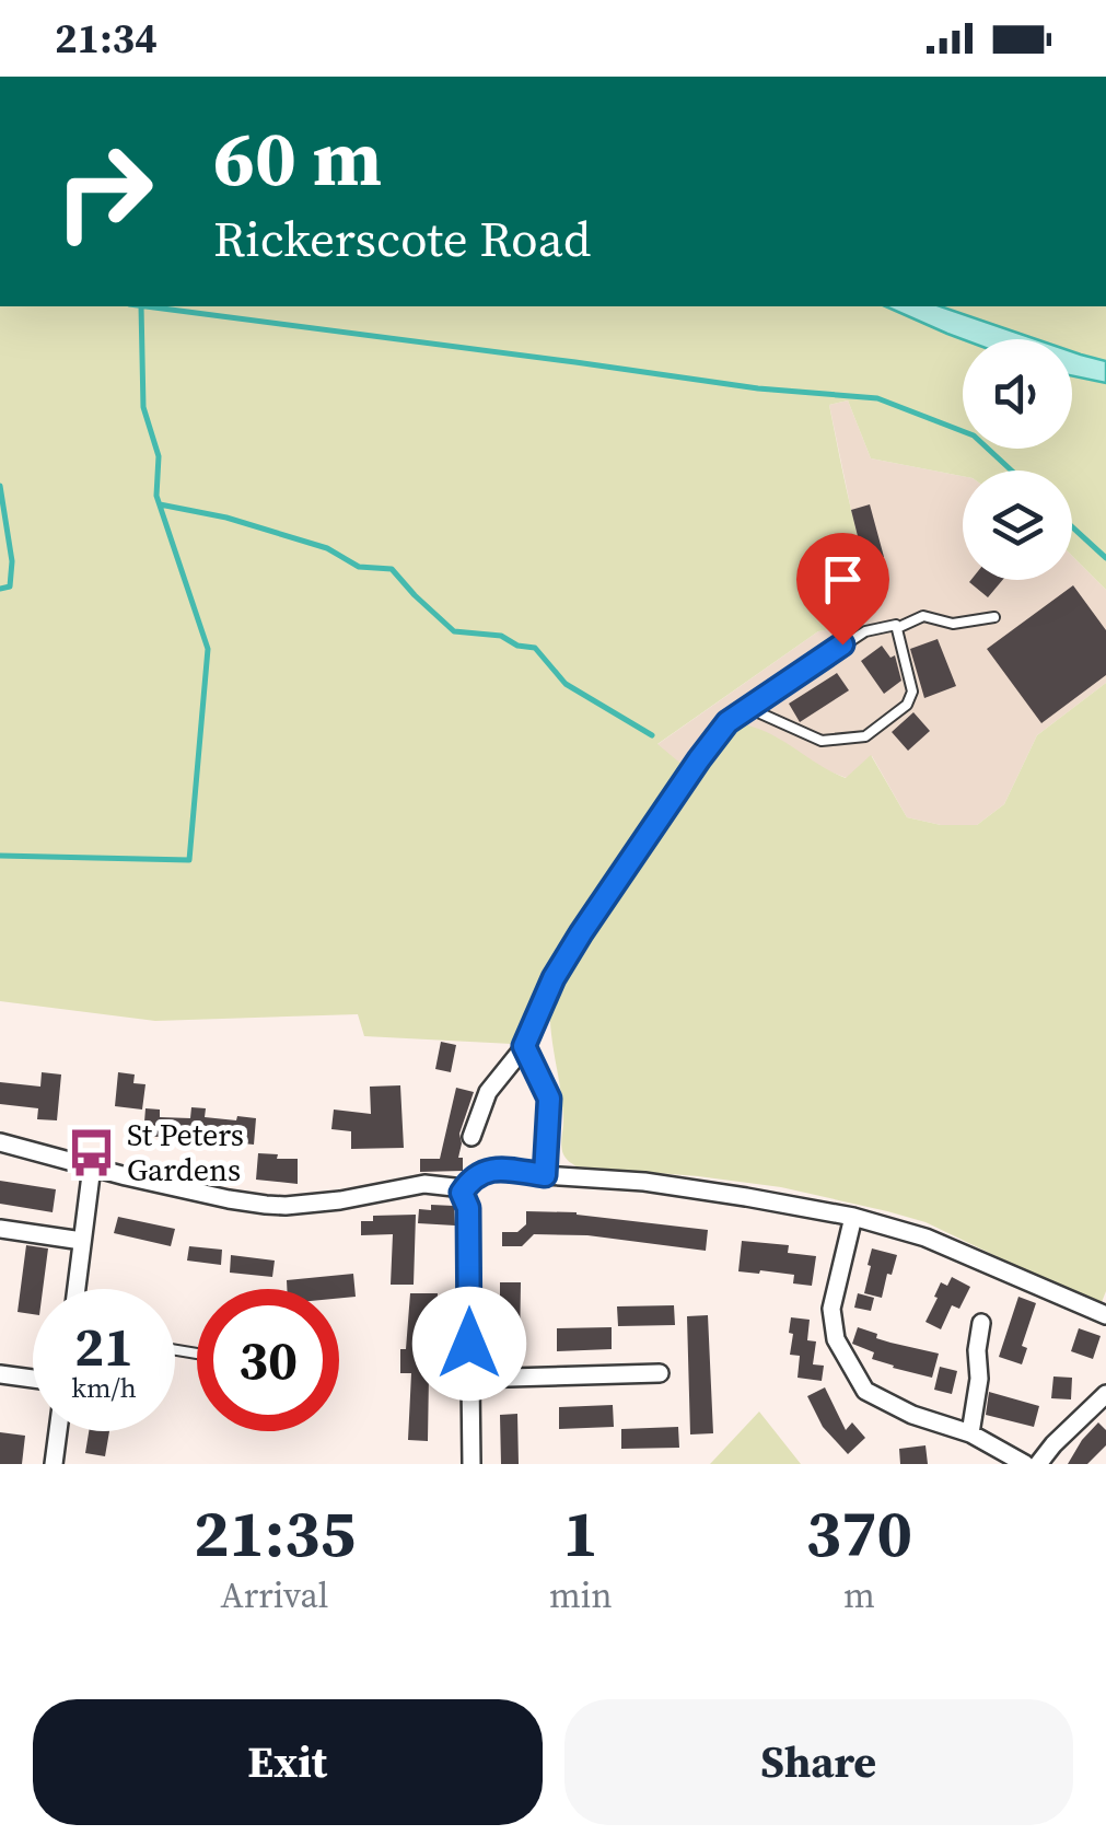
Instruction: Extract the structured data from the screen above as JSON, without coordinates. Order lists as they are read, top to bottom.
{
  "places": {
    "bus stop": ["St Peters Gardens"]
  },
  "page": {
    "status": "21:34",
    "turn": ["60 m", "Rickerscote Road"],
    "speed": "21 km/h",
    "limit": "30",
    "eta": [
      "21:35",
      "Arrival",
      "1",
      "min",
      "370",
      "m"
    ],
    "buttons": ["Exit", "Share"]
  }
}
